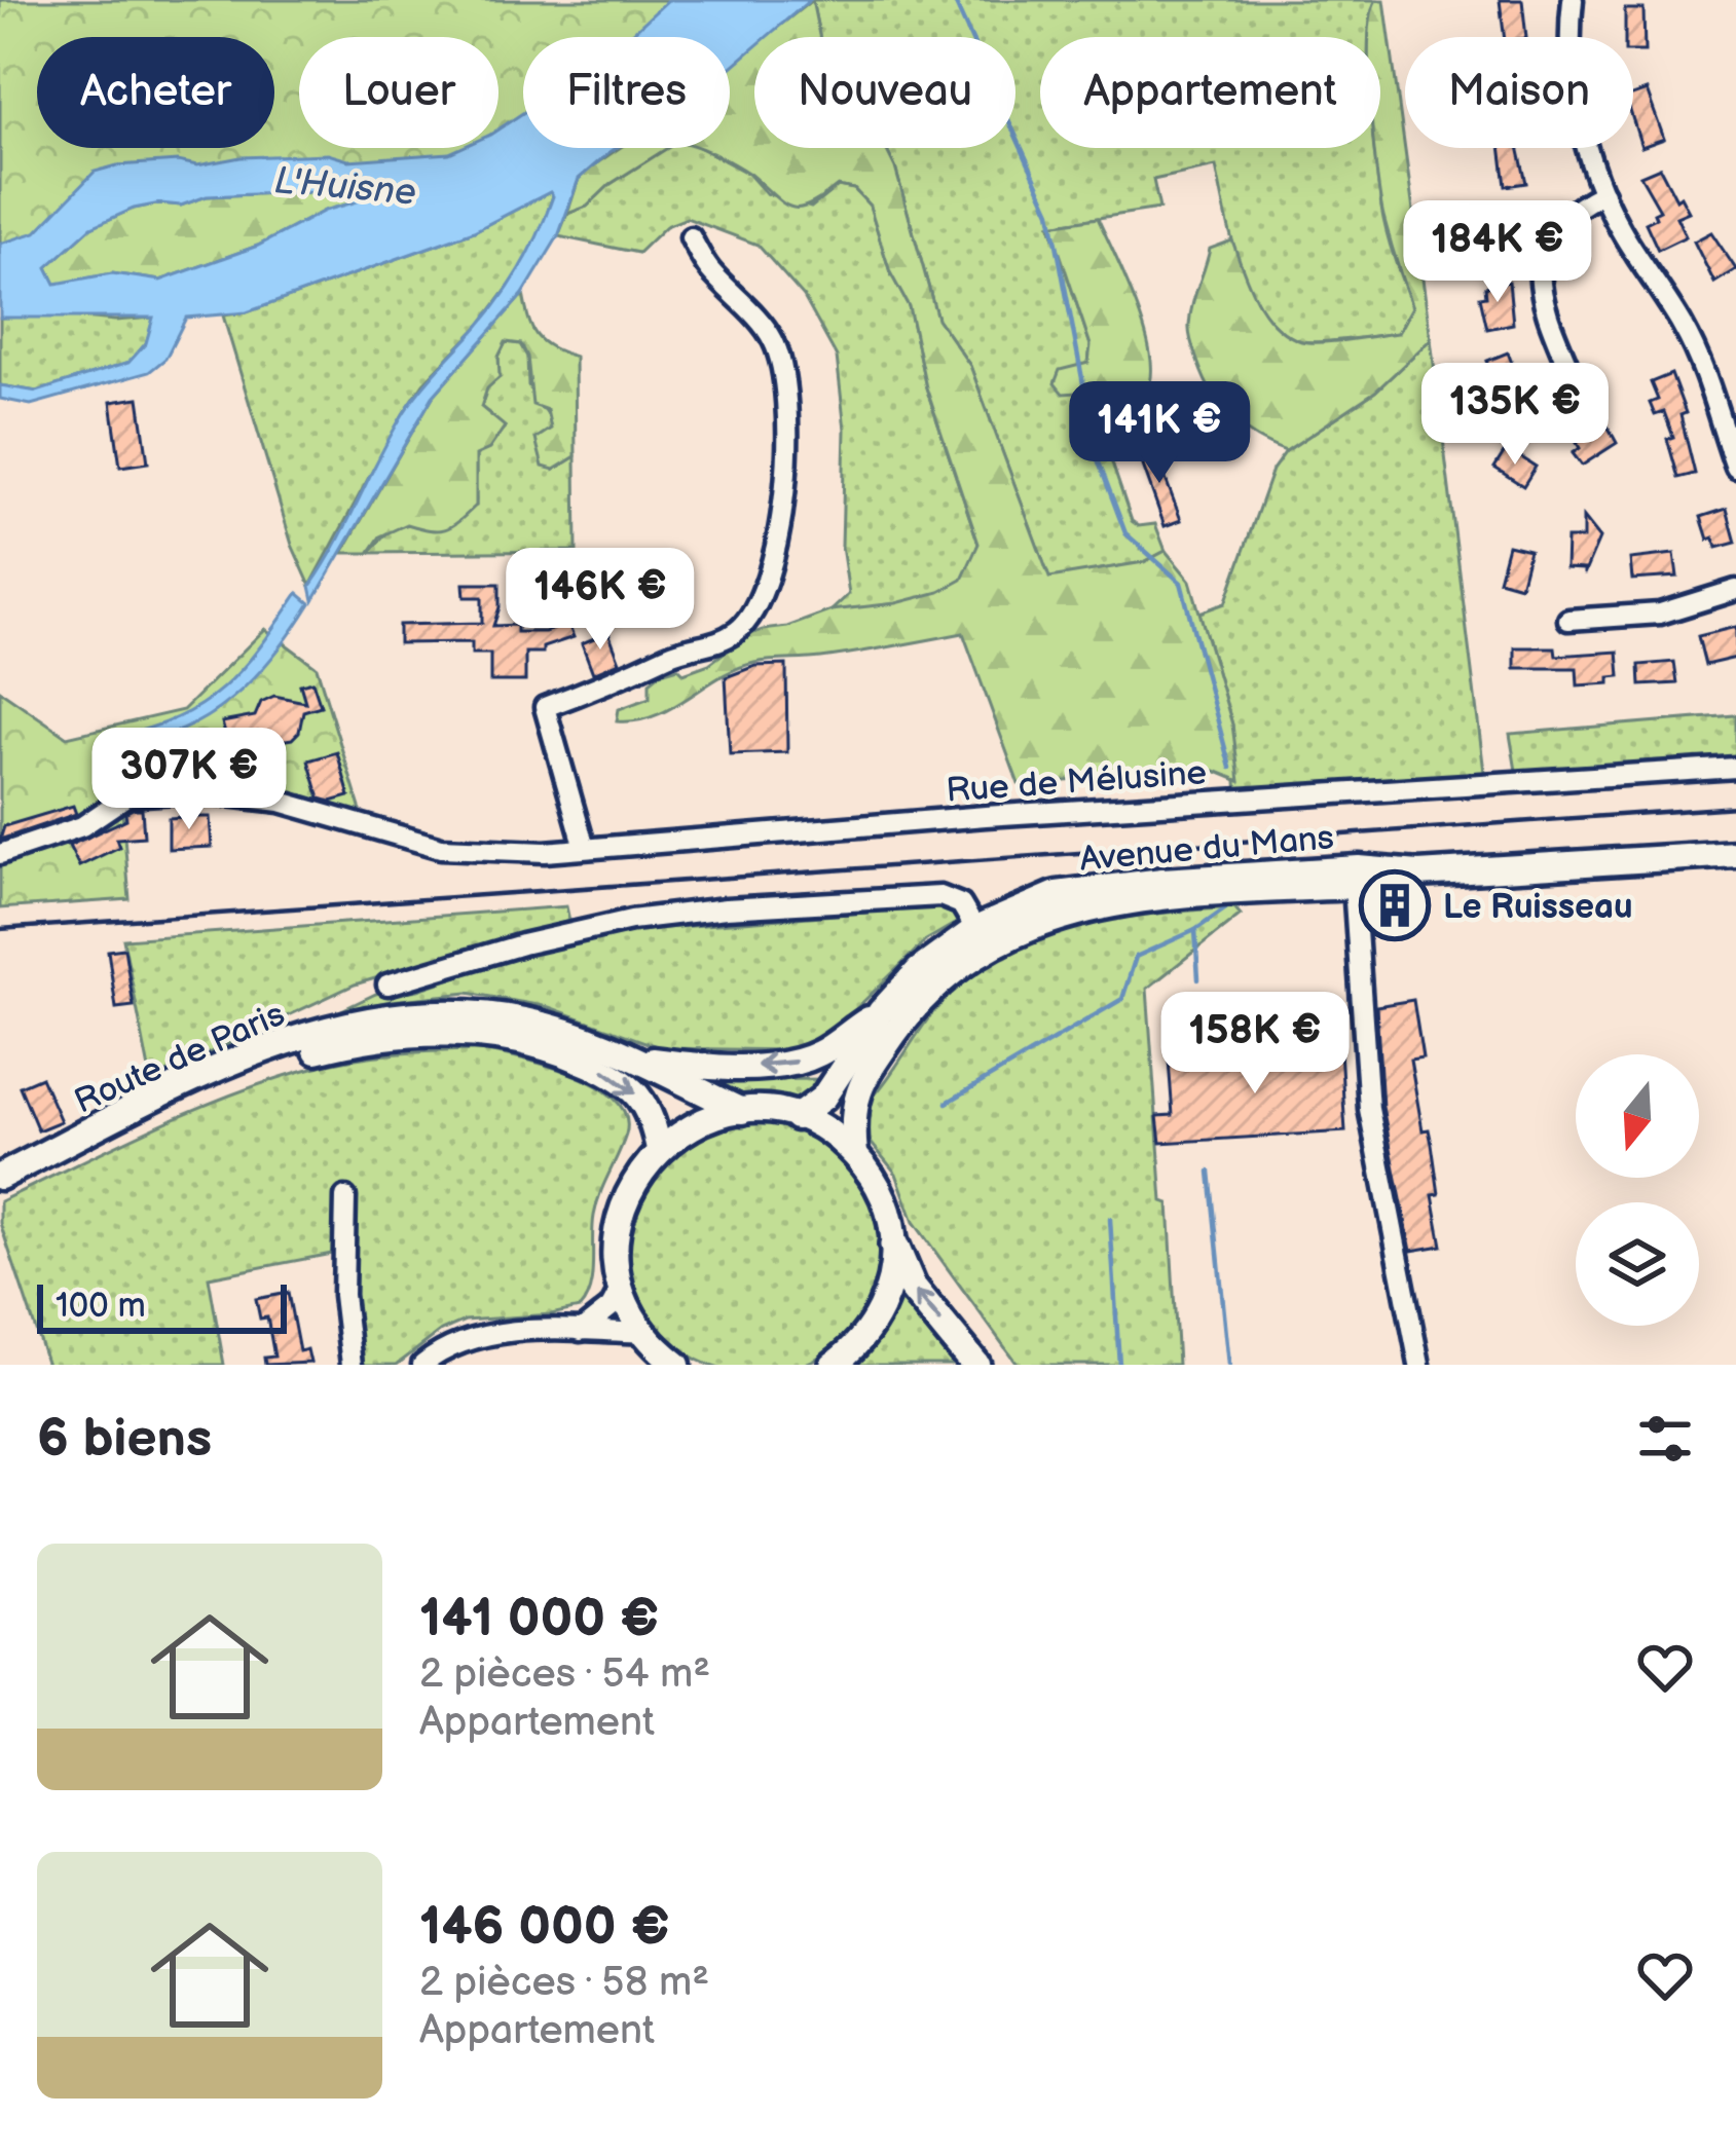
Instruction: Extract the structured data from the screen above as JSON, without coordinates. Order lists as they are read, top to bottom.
{
  "streets": {
    "main road": ["Avenue du Mans", "Route de Paris"],
    "street": ["Rue de Mélusine"]
  },
  "water": ["L'Huisne"],
  "places": {
    "building": ["Le Ruisseau"]
  },
  "scale_bar": "100 m",
  "north": "bottom",
  "page": {
    "chip": [
      "Acheter",
      "Louer",
      "Filtres",
      "Nouveau",
      "Appartement",
      "Maison"
    ],
    "price": [
      "184K €",
      "135K €",
      "141K €",
      "146K €",
      "307K €",
      "158K €"
    ],
    "scale": "100 m",
    "heading": "6 biens",
    "list": [
      {
        "name": "141 000 €",
        "note": "2 pièces · 54 m² · Appartement"
      },
      {
        "name": "146 000 €",
        "note": "2 pièces · 58 m² · Appartement"
      }
    ]
  }
}
